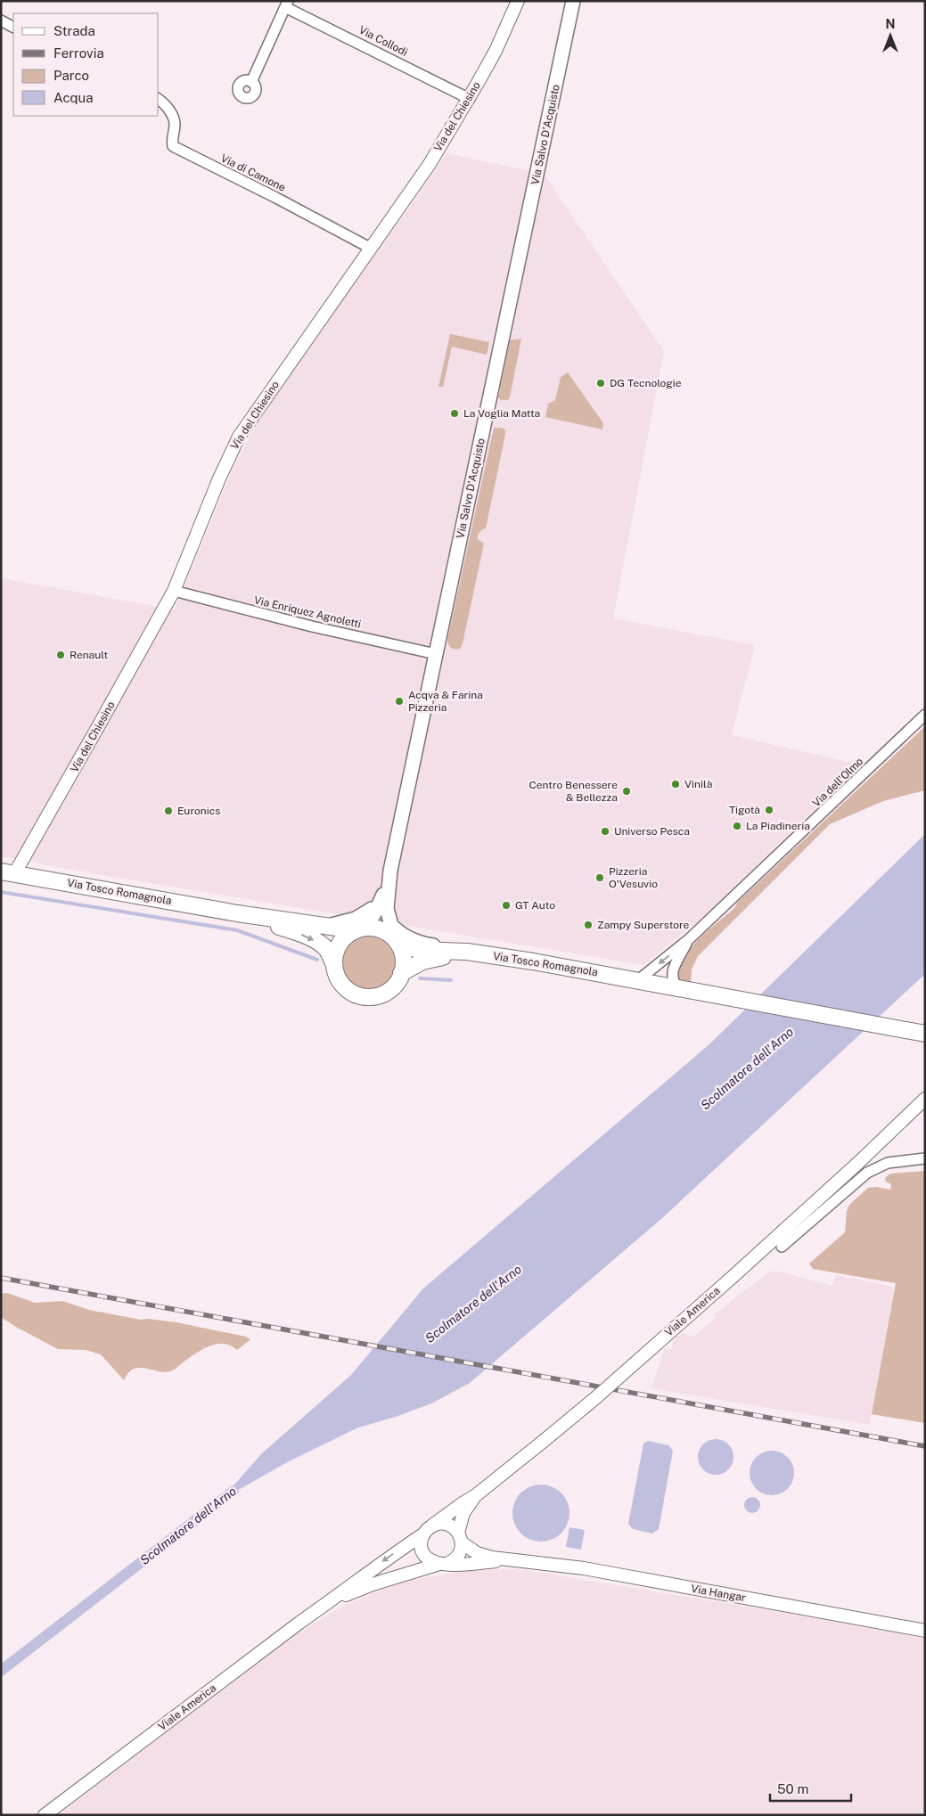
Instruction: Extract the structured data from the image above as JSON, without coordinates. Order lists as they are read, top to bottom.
{
  "streets": {
    "main road": ["Via Salvo D'Acquisto", "Via Tosco Romagnola"],
    "street": [
      "Via Collodi",
      "Via del Chiesino",
      "Via di Camone",
      "Via Enriquez Agnoletti",
      "Via dell'Olmo",
      "Viale America",
      "Via Hangar"
    ]
  },
  "crossings": [
    ["Via Collodi", "Via del Chiesino"],
    ["Via del Chiesino", "Via di Camone"],
    ["Via del Chiesino", "Via Enriquez Agnoletti"],
    ["Via del Chiesino", "Via Tosco Romagnola"],
    ["Via Salvo D'Acquisto", "Via Enriquez Agnoletti"],
    ["Via dell'Olmo", "Via Tosco Romagnola"],
    ["Viale America", "Via Hangar"]
  ],
  "water": ["Scolmatore dell'Arno"],
  "places": [
    "DG Tecnologie",
    "La Voglia Matta",
    "Renault",
    "Acqva & Farina Pizzeria",
    "Vinilà",
    "Centro Benessere & Bellezza",
    "Tigotà",
    "Euronics",
    "La Piadineria",
    "Universo Pesca",
    "Pizzeria O'Vesuvio",
    "GT Auto",
    "Zampy Superstore"
  ],
  "legend": [
    "Strada",
    "Ferrovia",
    "Parco",
    "Acqua"
  ],
  "scale_bar": "50 m",
  "north": "top"
}
